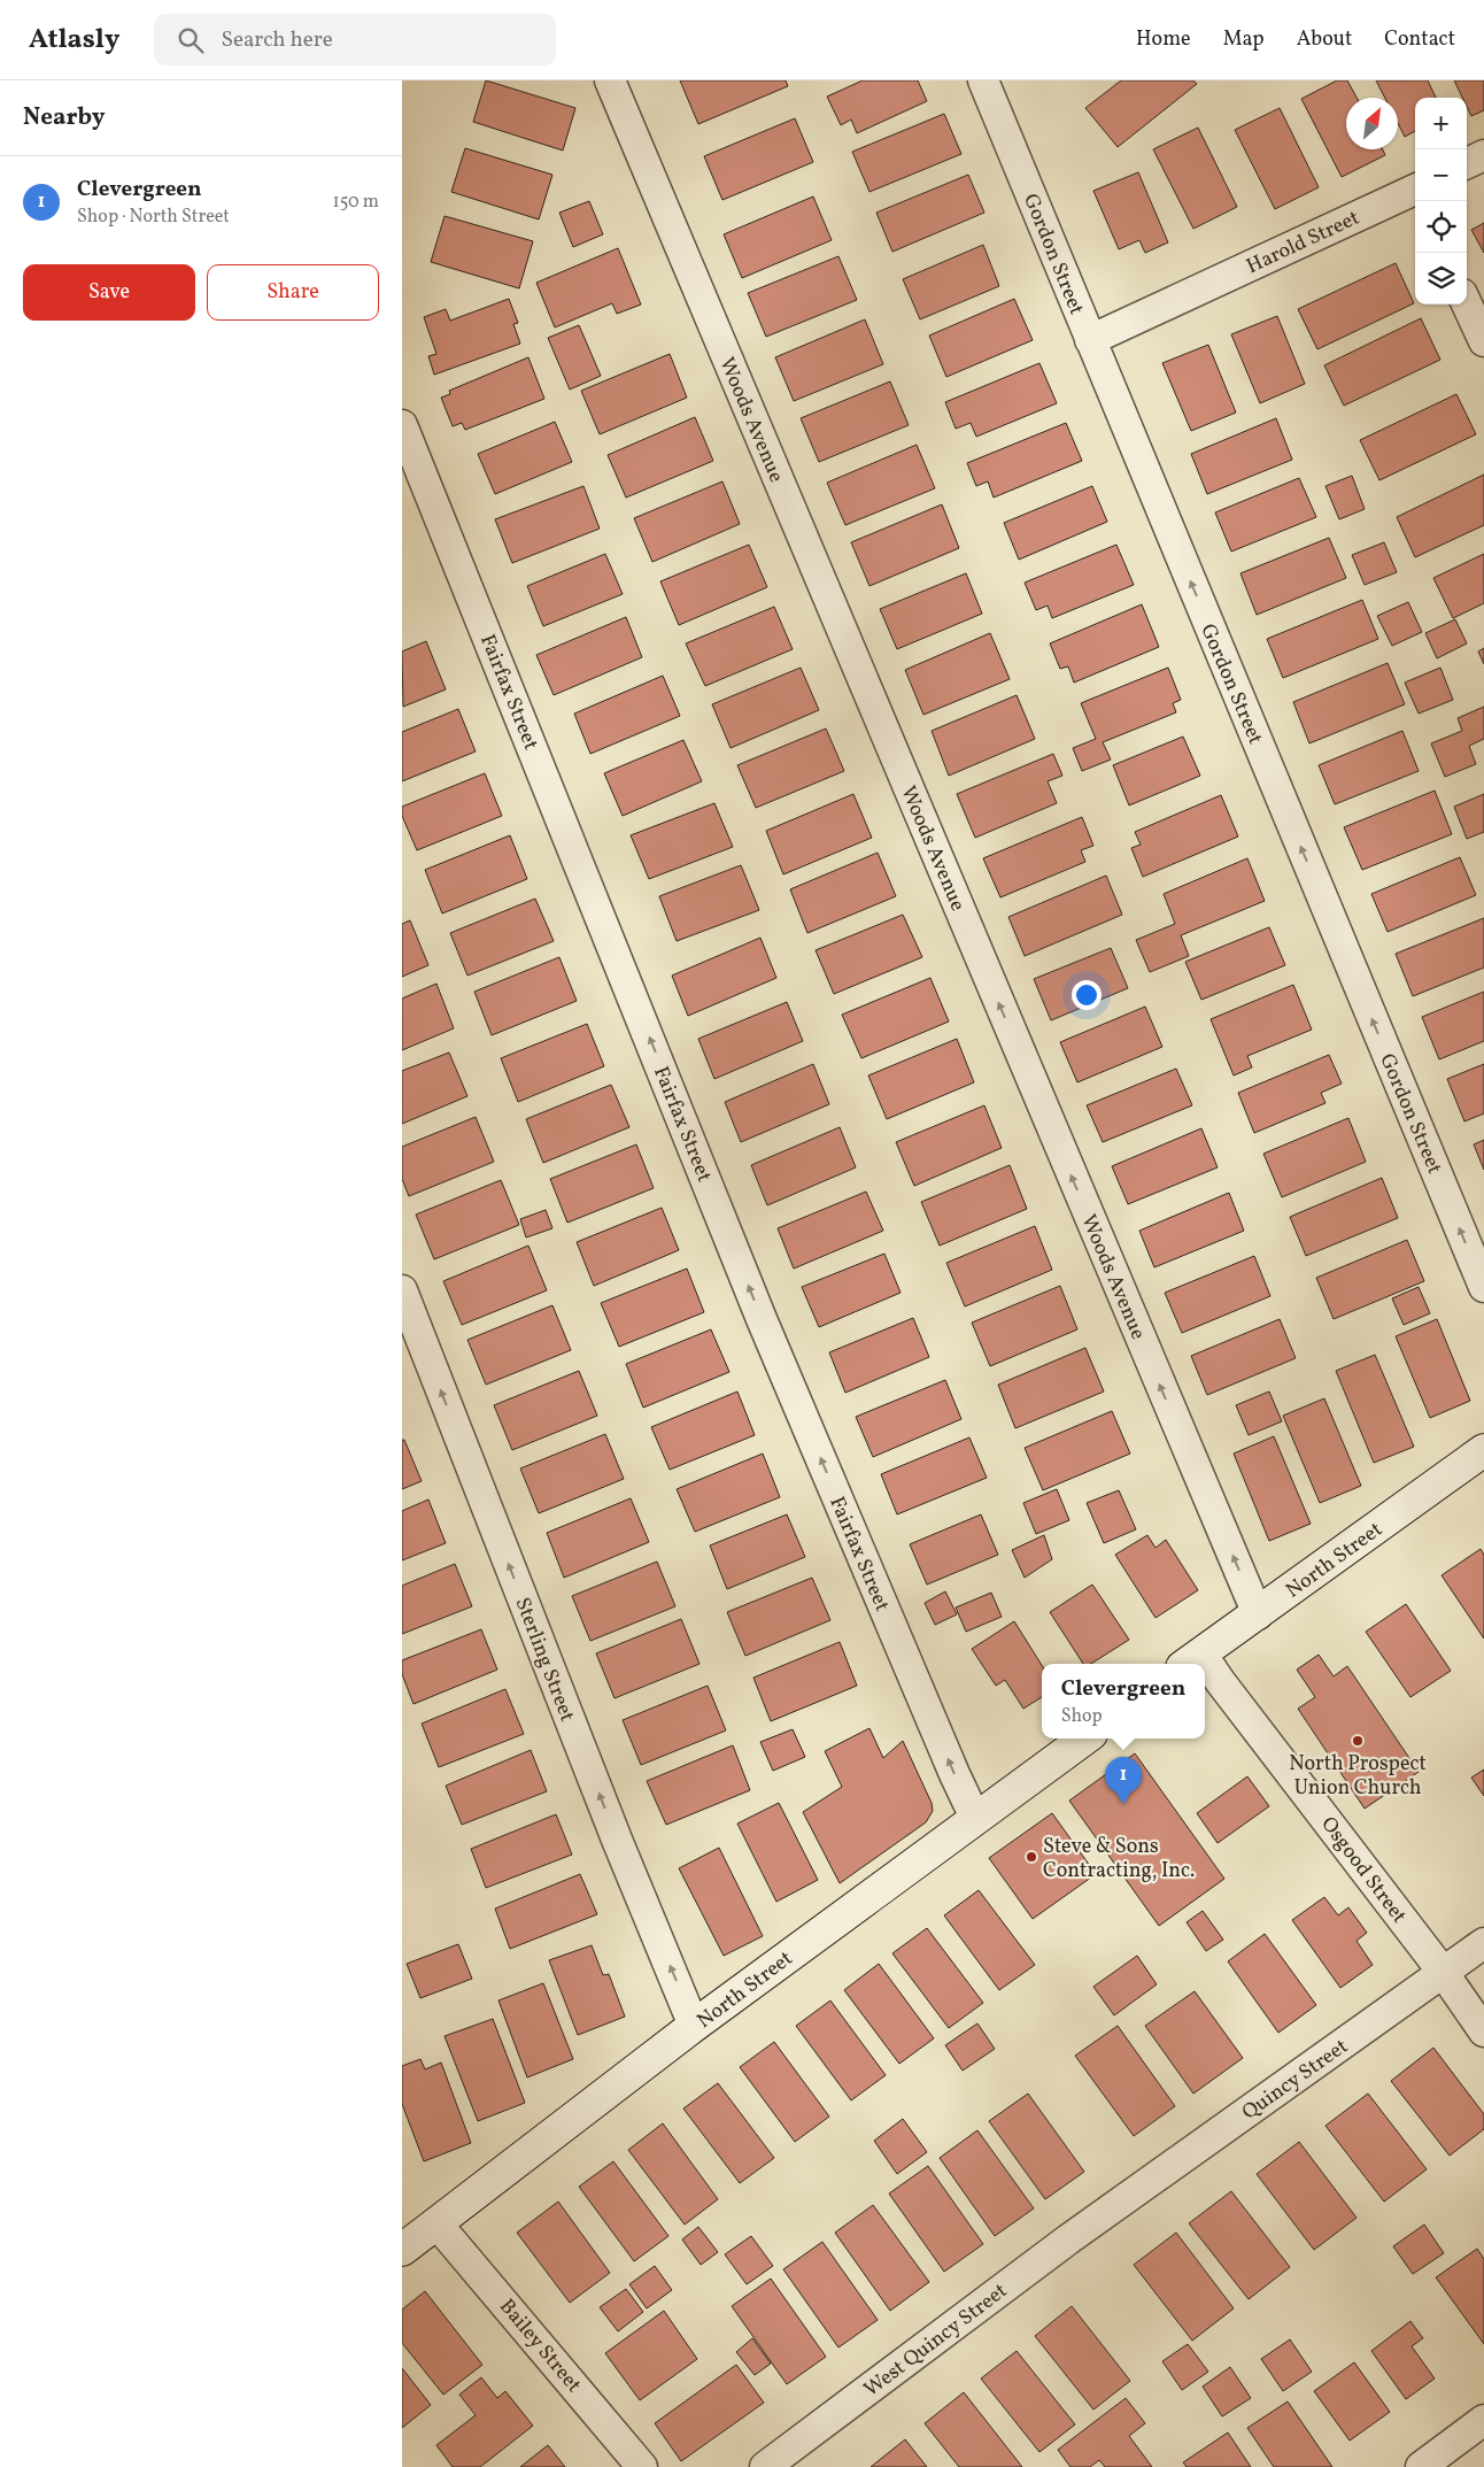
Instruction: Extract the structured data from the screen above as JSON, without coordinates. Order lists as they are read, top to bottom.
{
  "streets": {
    "street": [
      "Harold Street",
      "Gordon Street",
      "Woods Avenue",
      "Fairfax Street",
      "North Street",
      "Sterling Street",
      "Osgood Street",
      "Quincy Street",
      "West Quincy Street",
      "Bailey Street"
    ]
  },
  "crossings": [
    ["Harold Street", "Gordon Street"],
    ["Woods Avenue", "North Street"],
    ["Fairfax Street", "North Street"],
    ["North Street", "Sterling Street"],
    ["North Street", "Bailey Street"],
    ["Osgood Street", "Quincy Street"],
    ["Quincy Street", "West Quincy Street"]
  ],
  "one_way": [
    "Gordon Street",
    "Woods Avenue",
    "Fairfax Street",
    "Sterling Street"
  ],
  "places": ["North Prospect Union Church", "Steve & Sons Contracting, Inc."],
  "north": "top right",
  "page": {
    "header": "Atlasly",
    "search": "Search here",
    "nav": [
      "Home",
      "Map",
      "About",
      "Contact"
    ],
    "heading": "Nearby",
    "map_buttons": ["+", "−"],
    "list": [
      {
        "mark": "1",
        "name": "Clevergreen",
        "note": "Shop · North Street",
        "value": "150 m"
      }
    ],
    "buttons": ["Save", "Share"],
    "popup": ["Clevergreen", "Shop"],
    "pins": "1"
  }
}
